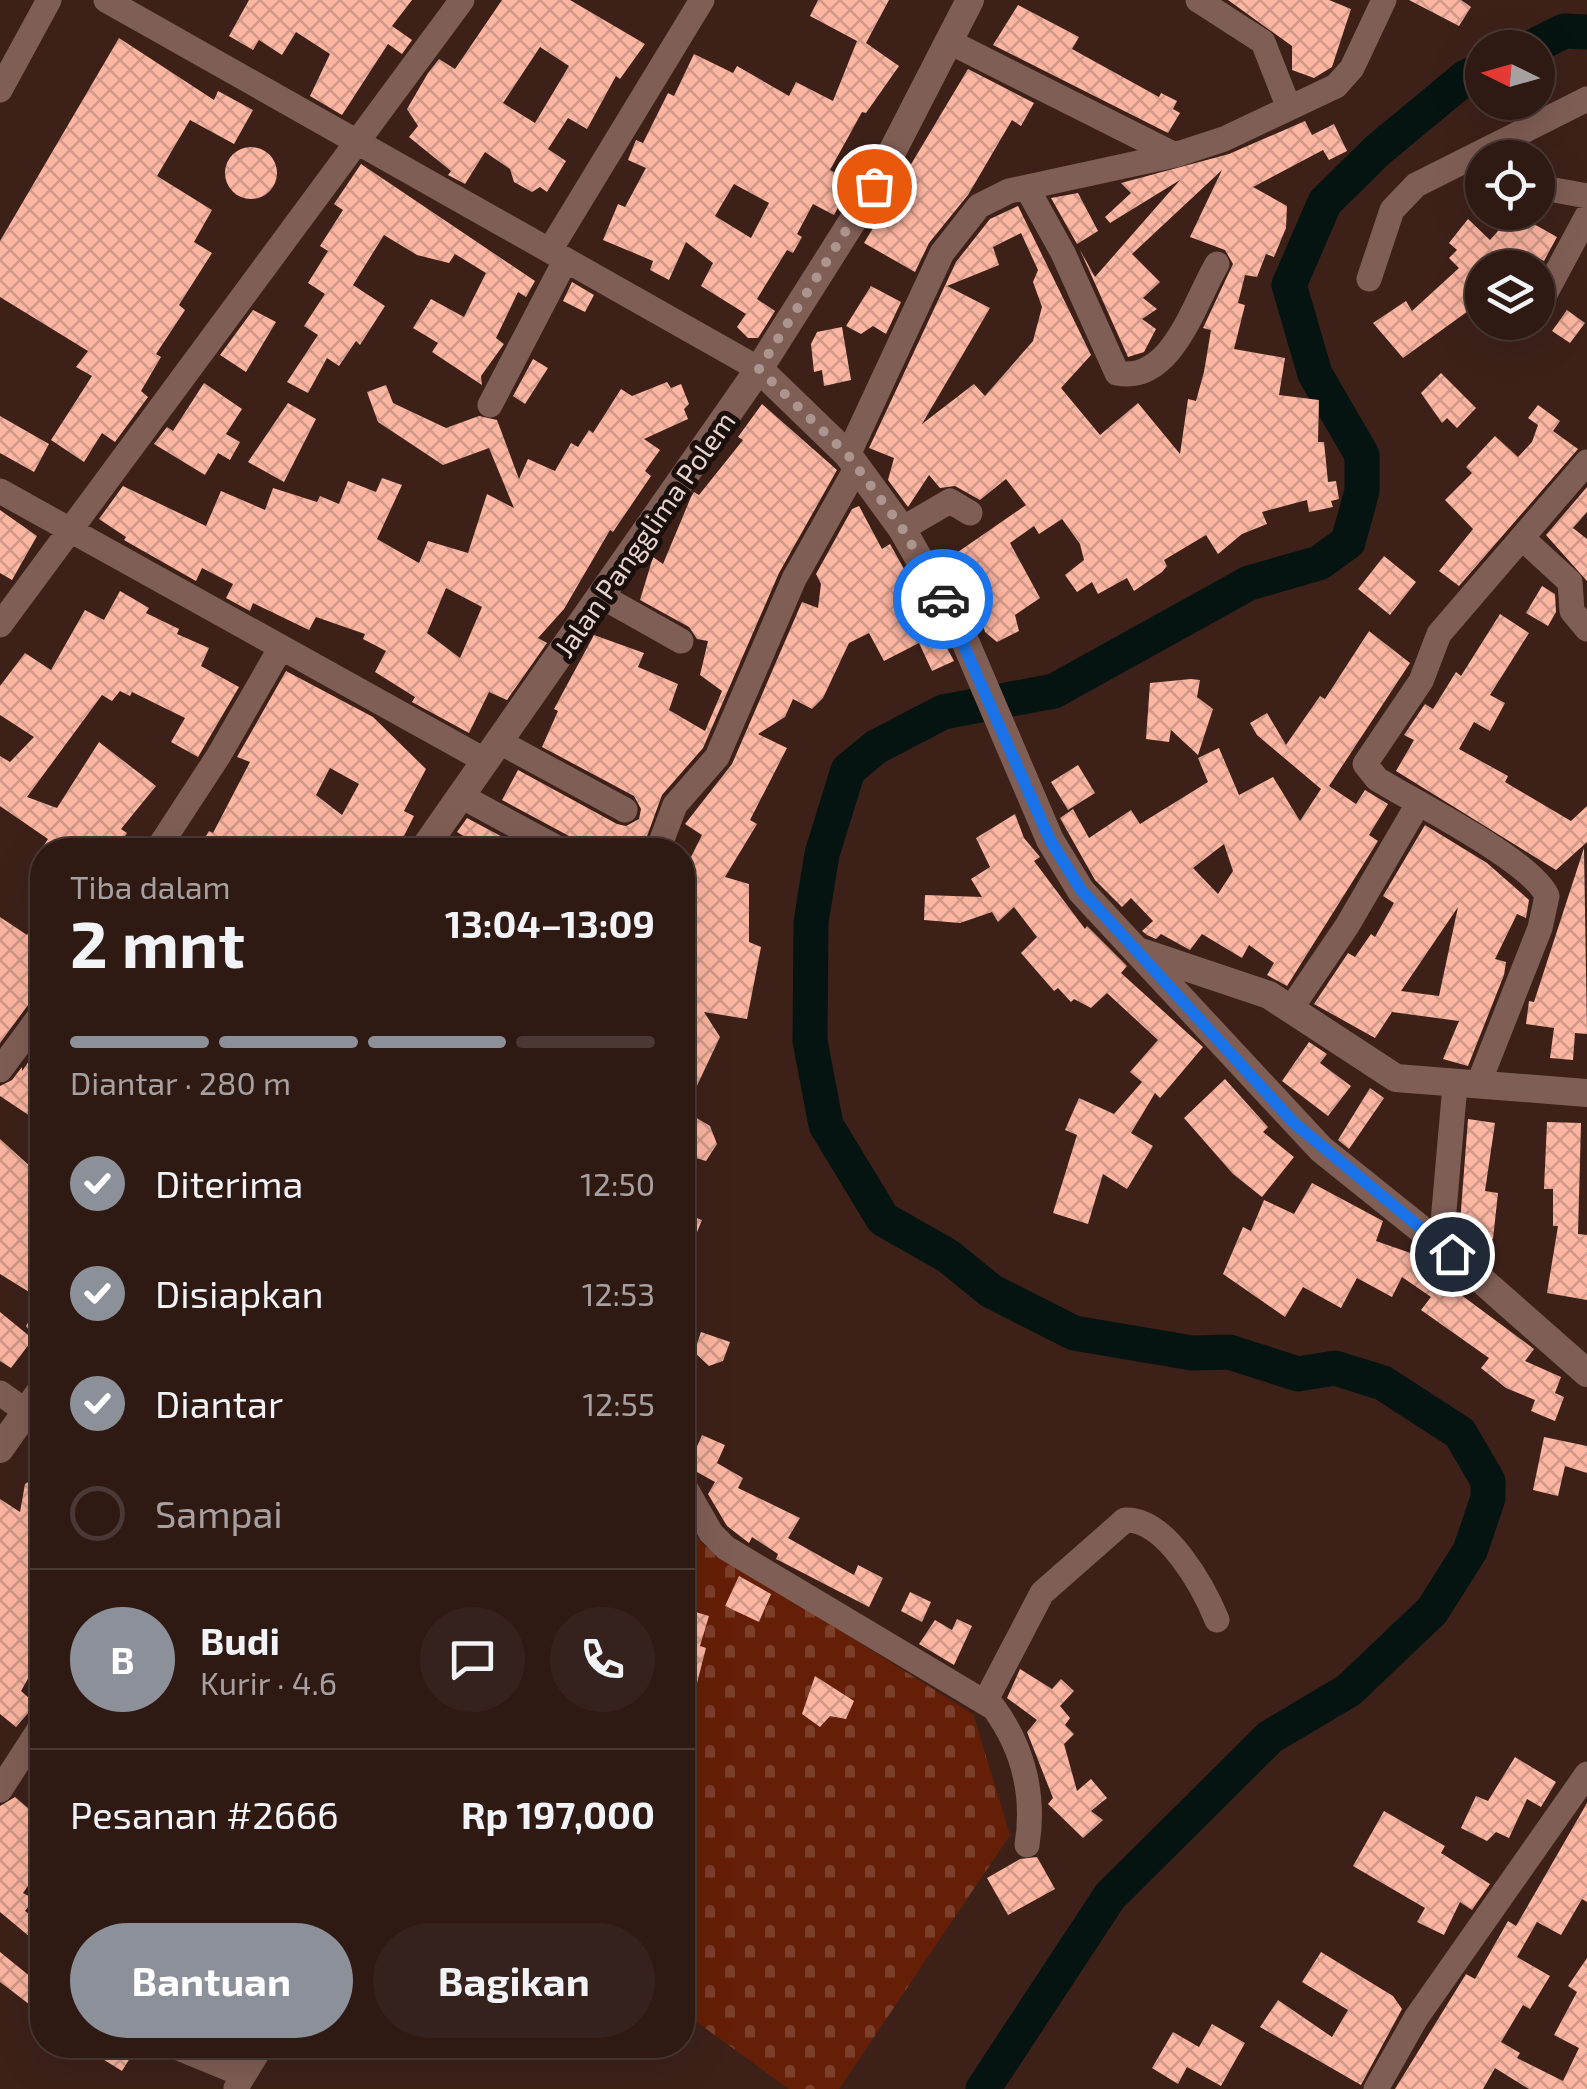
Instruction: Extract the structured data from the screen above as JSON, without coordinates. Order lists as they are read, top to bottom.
{
  "streets": {
    "street": ["Jalan Pangglima Polem"]
  },
  "north": "left",
  "page": {
    "heading": ["2 mnt", "Tiba dalam", "13:04–13:09"],
    "panel": [
      "Budi",
      "Kurir · 4.6",
      "Pesanan #2666",
      "Rp 197,000"
    ],
    "bar": "Diantar · 280 m",
    "list": [
      ["Diterima", "12:50"],
      ["Disiapkan", "12:53"],
      ["Diantar", "12:55"],
      "Sampai"
    ],
    "round": "B",
    "buttons": ["Bantuan", "Bagikan"]
  }
}
